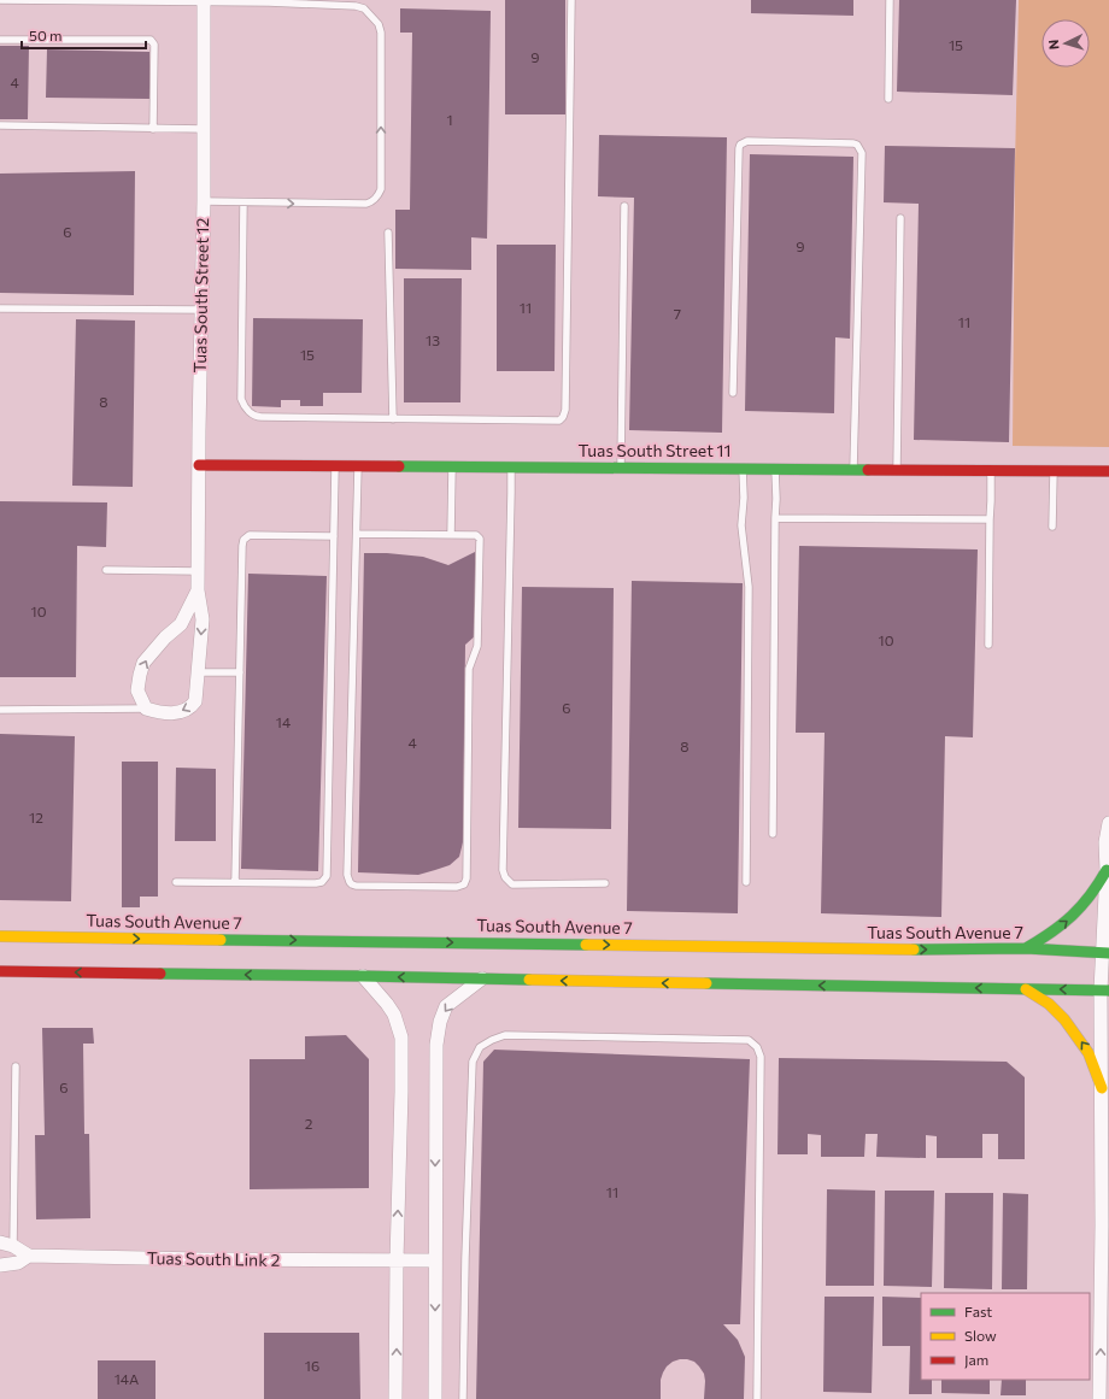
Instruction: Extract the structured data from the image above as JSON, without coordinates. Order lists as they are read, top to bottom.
{
  "streets": {
    "street": [
      "Tuas South Street 12",
      "Tuas South Street 11",
      "Tuas South Avenue 7",
      "Tuas South Link 2"
    ]
  },
  "crossings": [
    ["Tuas South Street 12", "Tuas South Street 11"]
  ],
  "house_numbers": [
    "15",
    "9",
    "4",
    "1",
    "6",
    "9",
    "11",
    "7",
    "11",
    "13",
    "15",
    "8",
    "10",
    "10",
    "6",
    "14",
    "4",
    "8",
    "12",
    "6",
    "2",
    "11",
    "16",
    "14A"
  ],
  "legend": ["Fast", "Slow", "Jam"],
  "scale_bar": "50 m",
  "north": "left"
}
